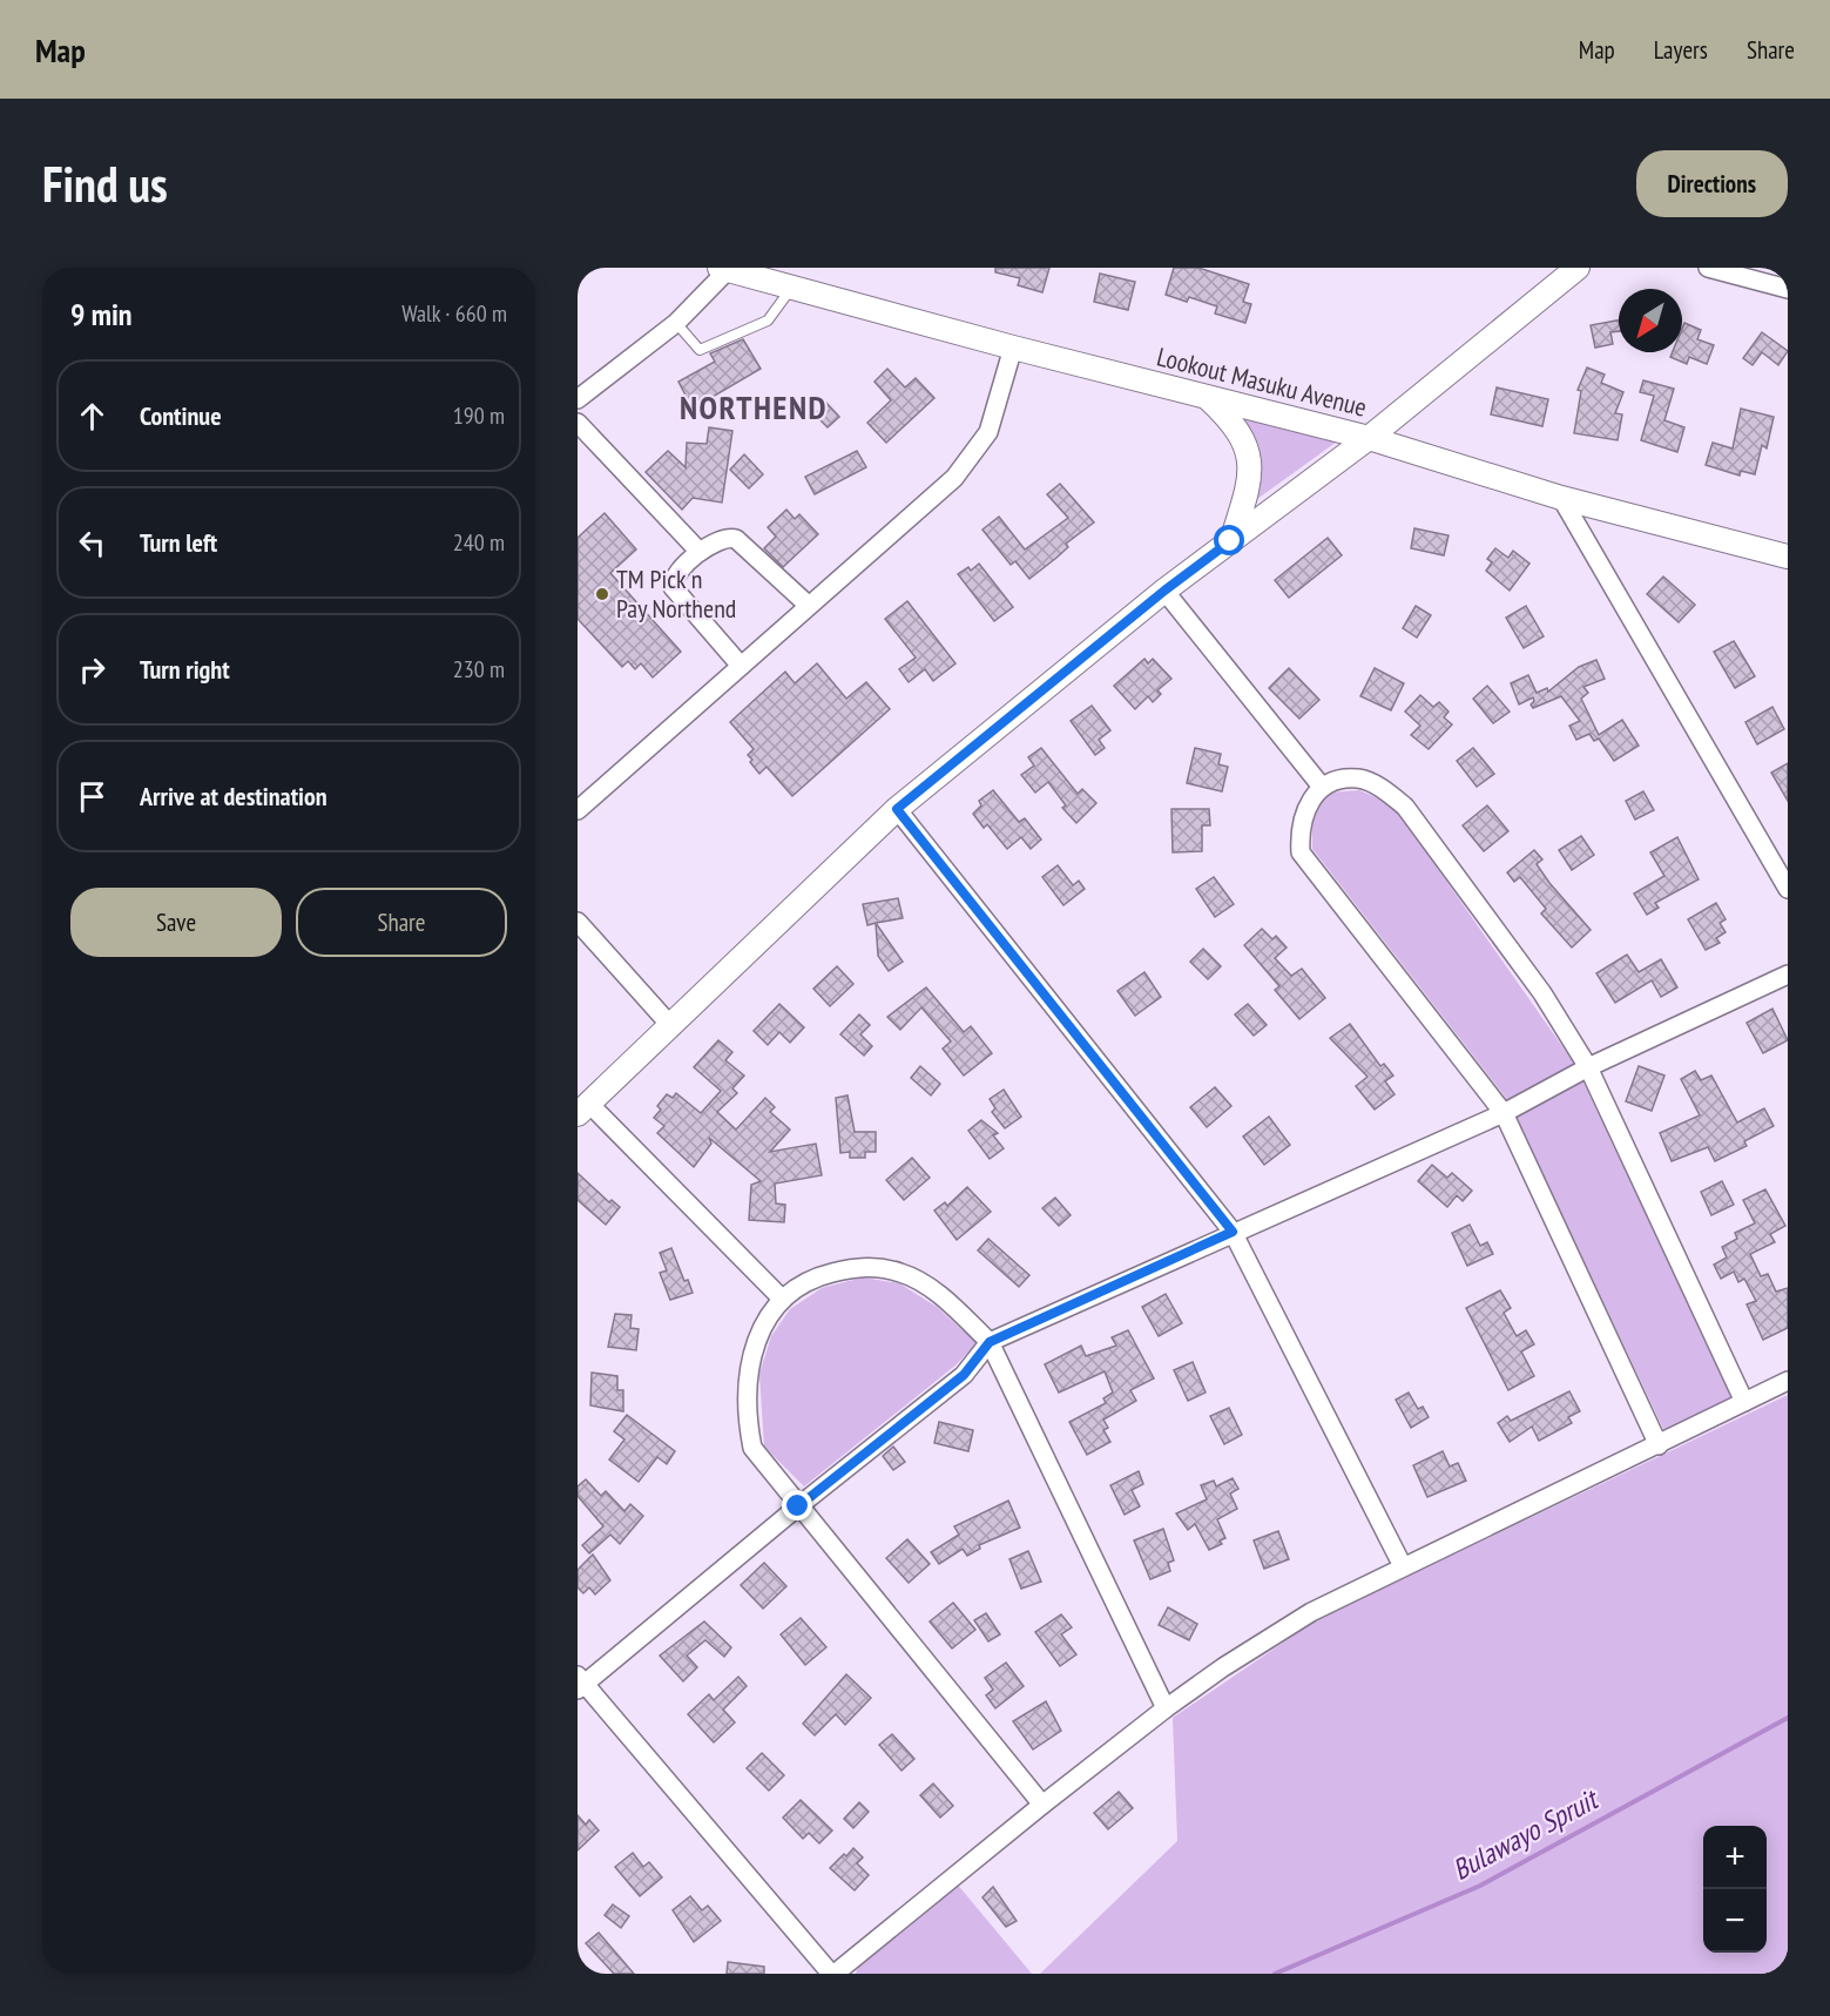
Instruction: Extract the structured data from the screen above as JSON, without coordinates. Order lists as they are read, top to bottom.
{
  "streets": {
    "street": ["Lookout Masuku Avenue"]
  },
  "districts": ["NORTHEND"],
  "water": ["Bulawayo Spruit"],
  "places": ["TM Pick n Pay Northend"],
  "north": "bottom left",
  "page": {
    "header": "Map",
    "nav": ["Map", "Layers", "Share"],
    "buttons": [
      "Directions",
      ["Save", "Share"]
    ],
    "title": "Find us",
    "heading": ["9 min", "Walk · 660 m"],
    "list": [
      ["Continue", "190 m"],
      ["Turn left", "240 m"],
      ["Turn right", "230 m"],
      "Arrive at destination"
    ],
    "map_buttons": ["+", "−"]
  }
}
